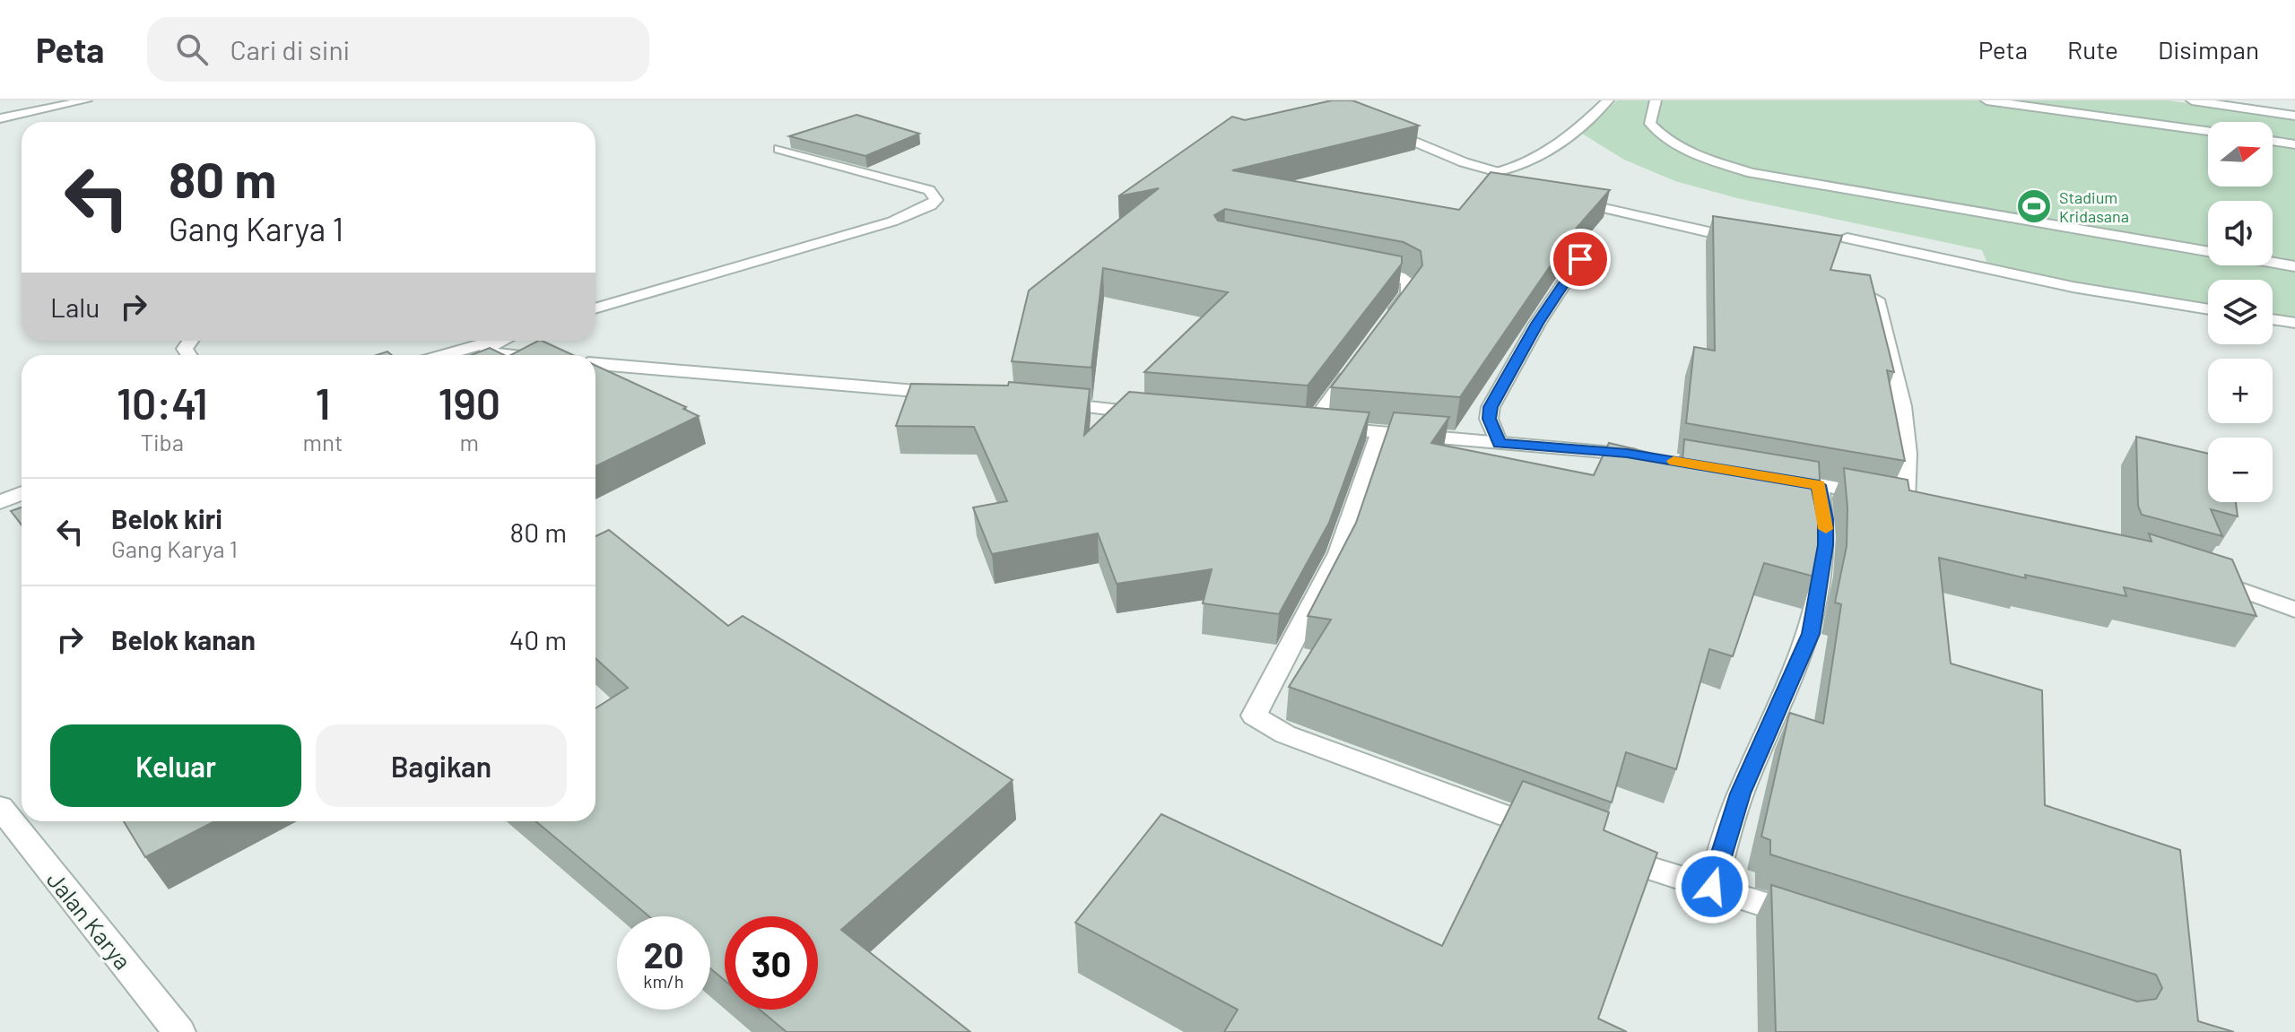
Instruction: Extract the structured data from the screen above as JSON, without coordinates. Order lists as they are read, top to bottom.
{
  "streets": {
    "street": ["Jalan Karya"]
  },
  "places": {
    "sports": ["Stadium Kridasana"]
  },
  "north": "right",
  "page": {
    "header": "Peta",
    "search": "Cari di sini",
    "nav": ["Peta", "Rute", "Disimpan"],
    "map_buttons": ["+", "−"],
    "turn": ["80 m", "Gang Karya 1"],
    "then": "Lalu",
    "eta": [
      "10:41",
      "Tiba",
      "1",
      "mnt",
      "190",
      "m"
    ],
    "list": [
      {
        "name": "Belok kiri",
        "note": "Gang Karya 1",
        "value": "80 m"
      },
      {
        "name": "Belok kanan",
        "value": "40 m"
      }
    ],
    "buttons": ["Keluar", "Bagikan"],
    "speed": "20 km/h",
    "limit": "30"
  }
}
